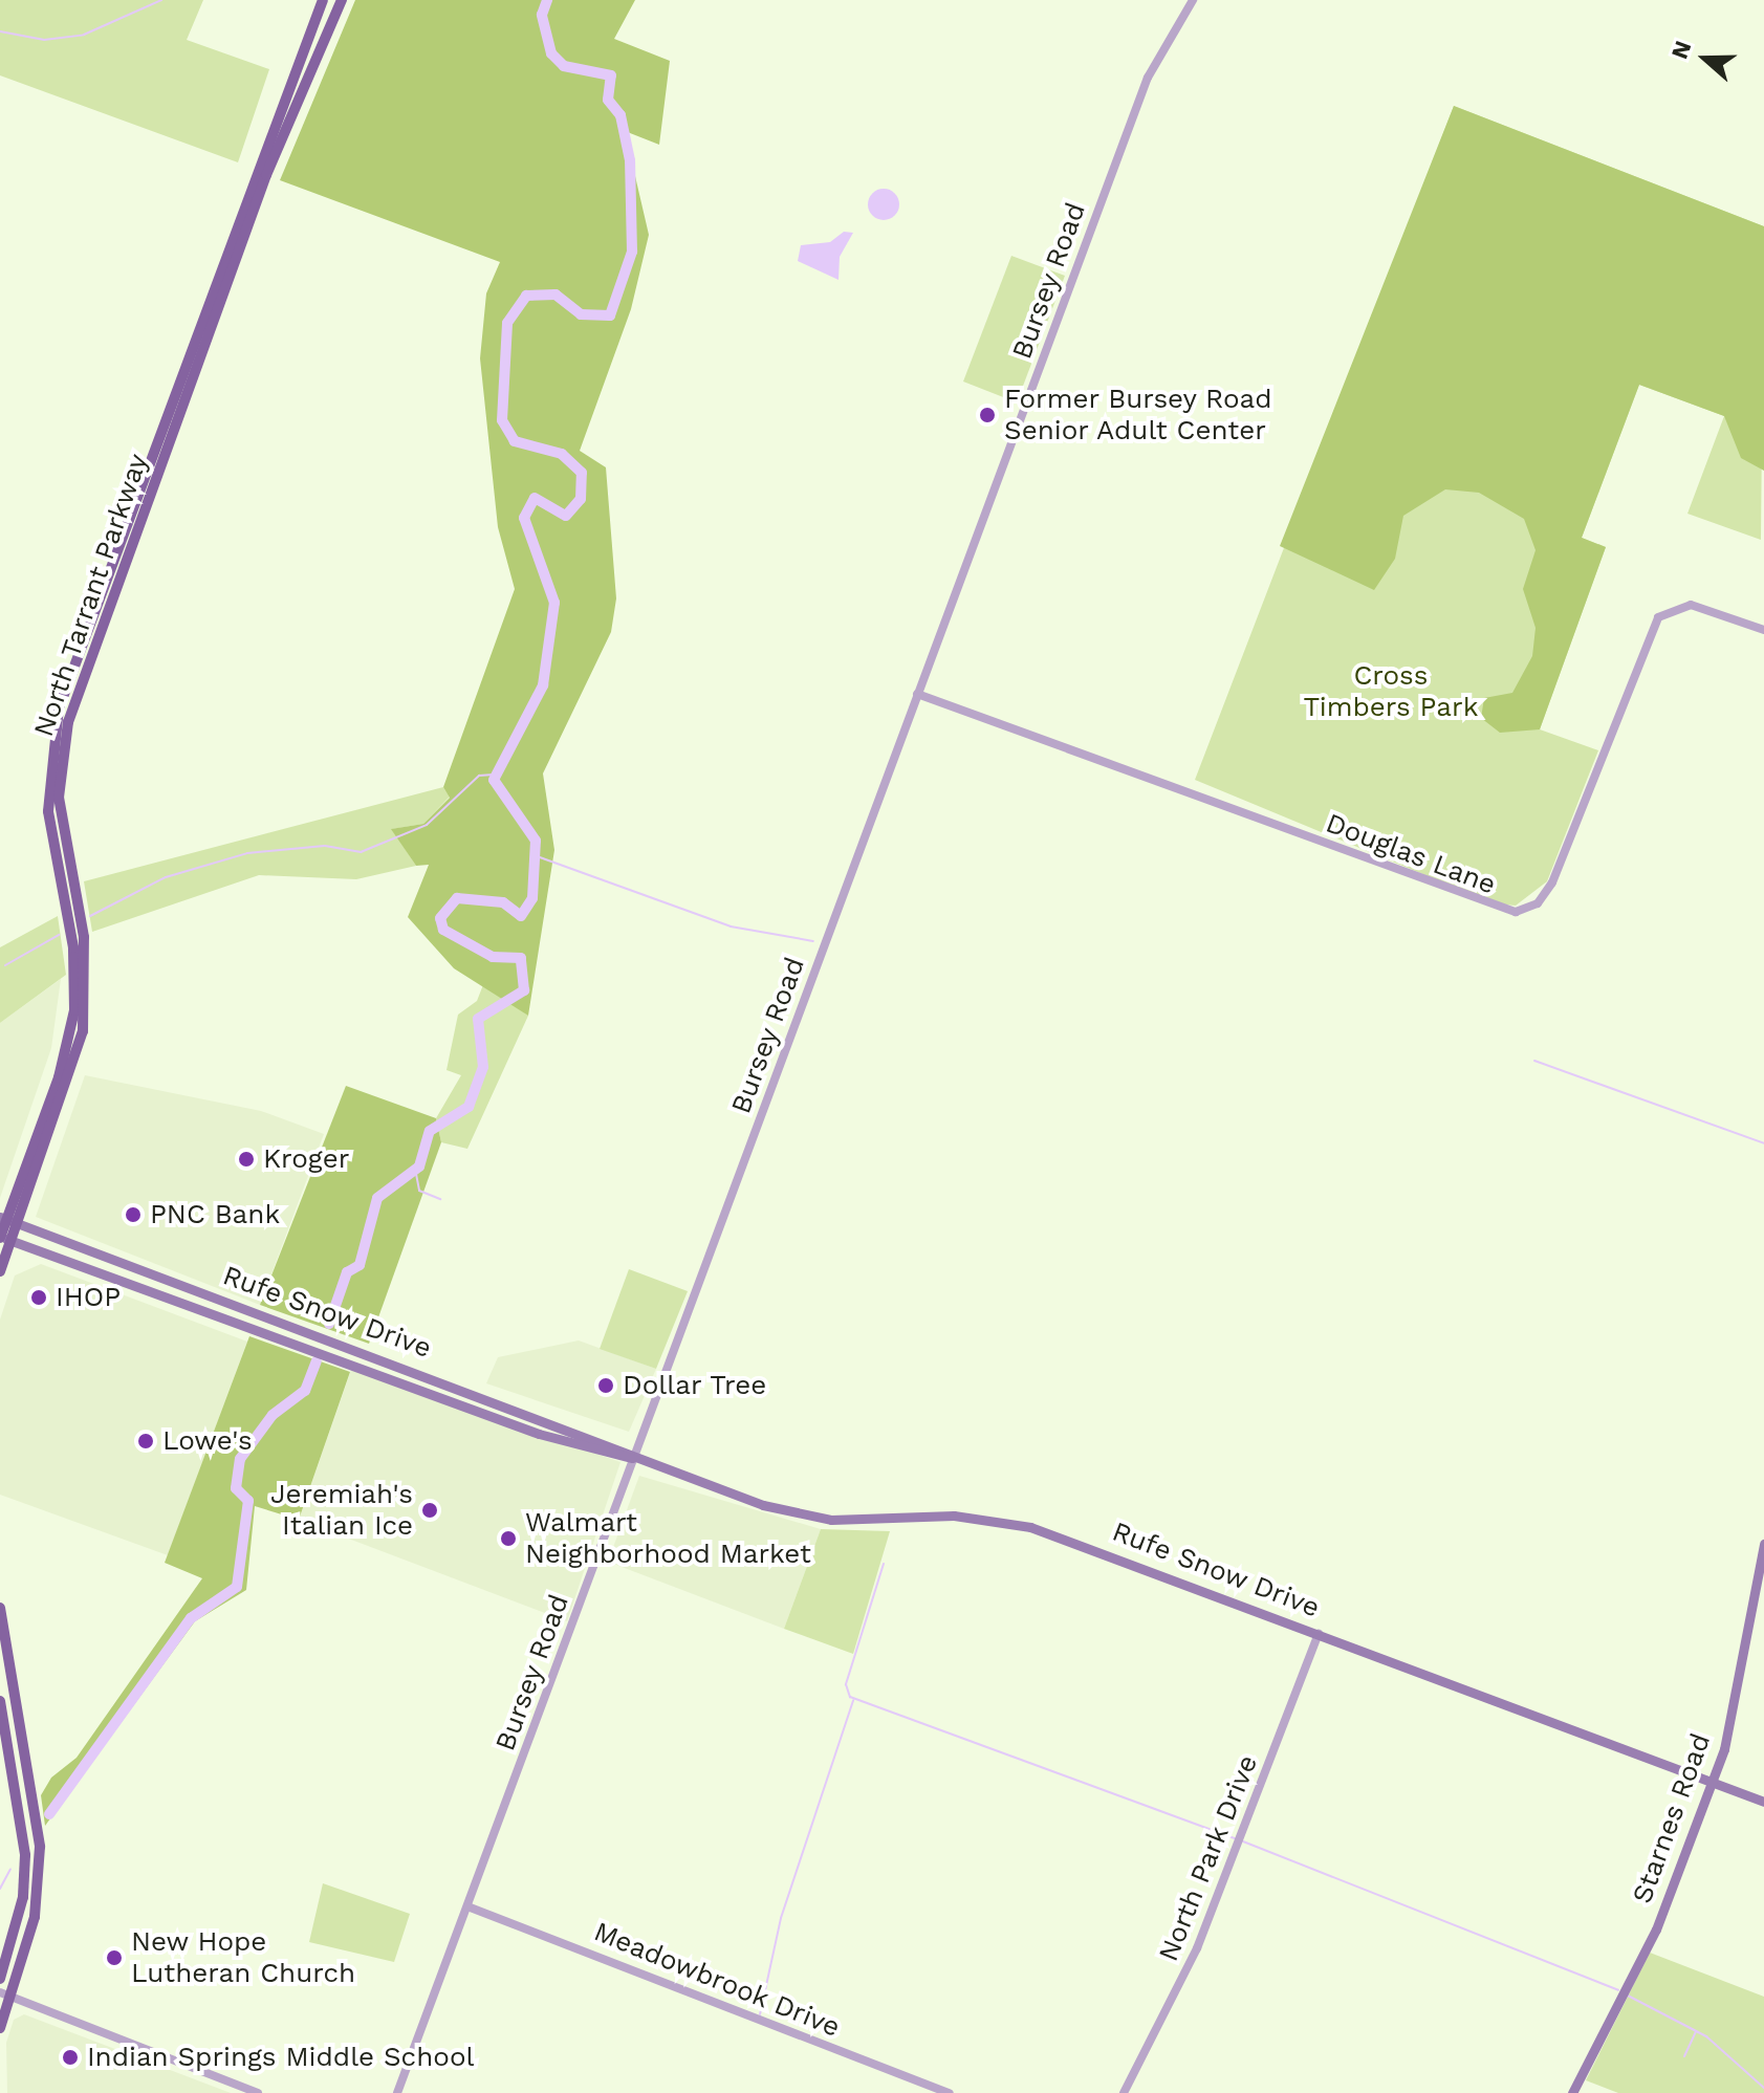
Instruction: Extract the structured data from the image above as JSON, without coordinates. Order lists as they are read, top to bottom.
{
  "streets": {
    "main road": ["North Tarrant Parkway", "Rufe Snow Drive", "Starnes Road"],
    "street": [
      "Bursey Road",
      "Douglas Lane",
      "North Park Drive",
      "Meadowbrook Drive"
    ]
  },
  "crossings": [
    ["Bursey Road", "Douglas Lane"],
    ["Bursey Road", "Rufe Snow Drive"],
    ["Bursey Road", "Meadowbrook Drive"],
    ["North Tarrant Parkway", "Rufe Snow Drive"],
    ["Rufe Snow Drive", "Starnes Road"],
    ["Rufe Snow Drive", "North Park Drive"]
  ],
  "parks": ["Cross Timbers Park"],
  "places": [
    "Former Bursey Road Senior Adult Center",
    "Kroger",
    "PNC Bank",
    "IHOP",
    "Dollar Tree",
    "Lowe's",
    "Jeremiah's Italian Ice",
    "Walmart Neighborhood Market",
    "New Hope Lutheran Church",
    "Indian Springs Middle School"
  ],
  "north": "left"
}
